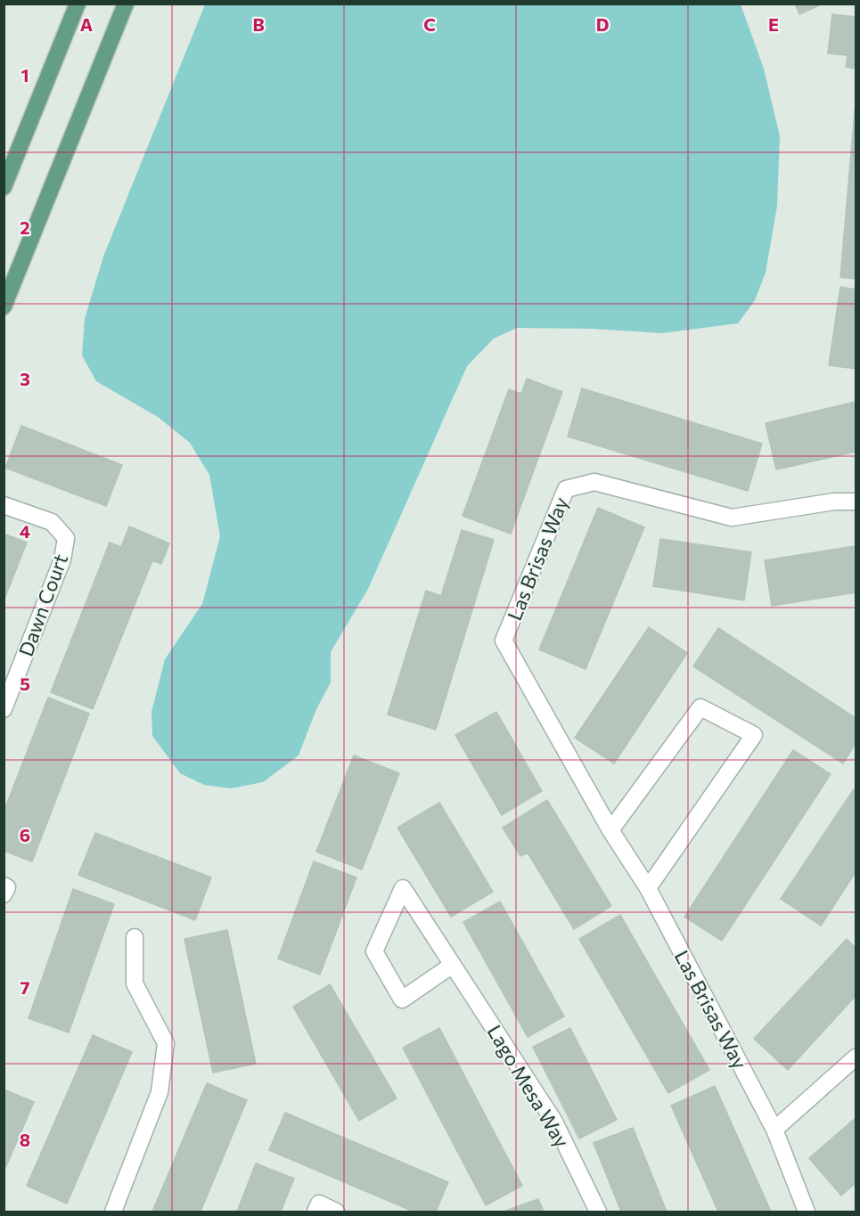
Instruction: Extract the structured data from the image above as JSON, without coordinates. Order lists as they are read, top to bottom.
{
  "streets": {
    "lane": ["Las Brisas Way", "Dawn Court", "Lago Mesa Way"]
  },
  "grid": {
    "columns": [
      "A",
      "B",
      "C",
      "D",
      "E"
    ],
    "rows": [
      "1",
      "2",
      "3",
      "4",
      "5",
      "6",
      "7",
      "8"
    ]
  }
}
